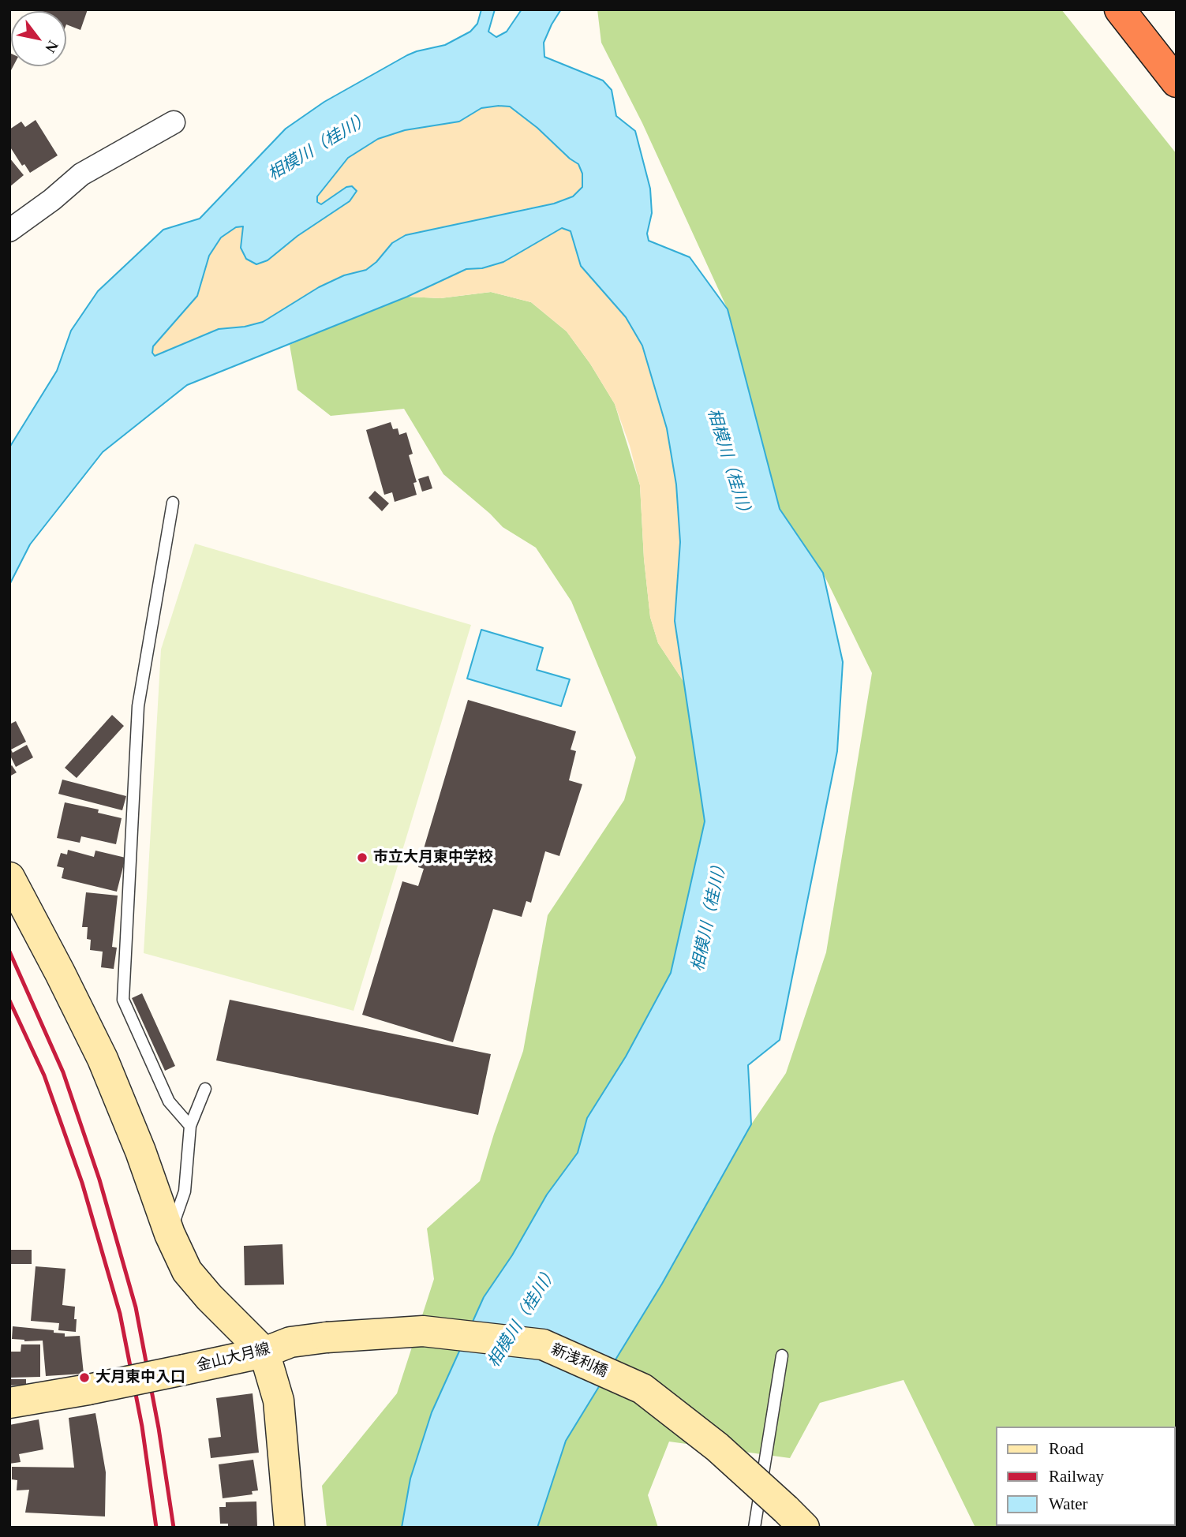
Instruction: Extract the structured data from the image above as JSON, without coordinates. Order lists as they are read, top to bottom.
{
  "streets": {
    "main road": ["金山大月線", "新浅利橋"]
  },
  "crossings": [
    ["金山大月線", "新浅利橋"]
  ],
  "water": ["相模川（桂川）"],
  "places": ["市立大月東中学校", "大月東中入口"],
  "legend": ["Road", "Railway", "Water"],
  "north": "bottom right"
}
